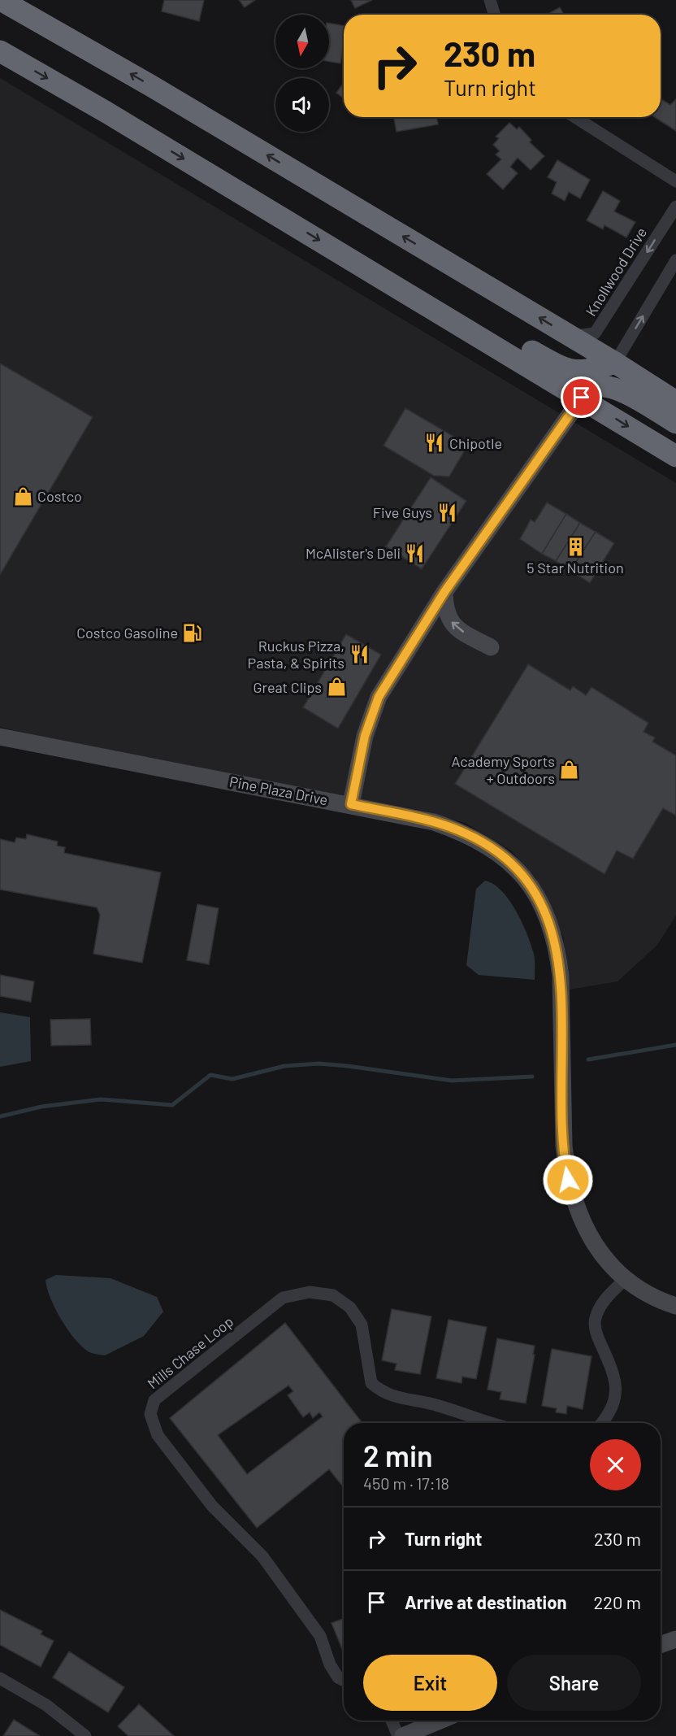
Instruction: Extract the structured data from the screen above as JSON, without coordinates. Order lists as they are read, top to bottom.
{
  "streets": {
    "street": ["Knollwood Drive", "Pine Plaza Drive", "Mills Chase Loop"]
  },
  "places": {
    "restaurant": [
      "Chipotle",
      "Five Guys",
      "McAlister's Deli",
      "Ruckus Pizza, Pasta, & Spirits"
    ],
    "shop": ["Costco", "Great Clips", "Academy Sports + Outdoors"],
    "building": ["5 Star Nutrition"],
    "fuel station": ["Costco Gasoline"]
  },
  "north": "bottom",
  "page": {
    "turn": ["230 m", "Turn right"],
    "heading": ["2 min", "450 m · 17:18"],
    "list": [
      {
        "name": "Turn right",
        "value": "230 m"
      },
      {
        "name": "Arrive at destination",
        "value": "220 m"
      }
    ],
    "buttons": ["Exit", "Share"]
  }
}
